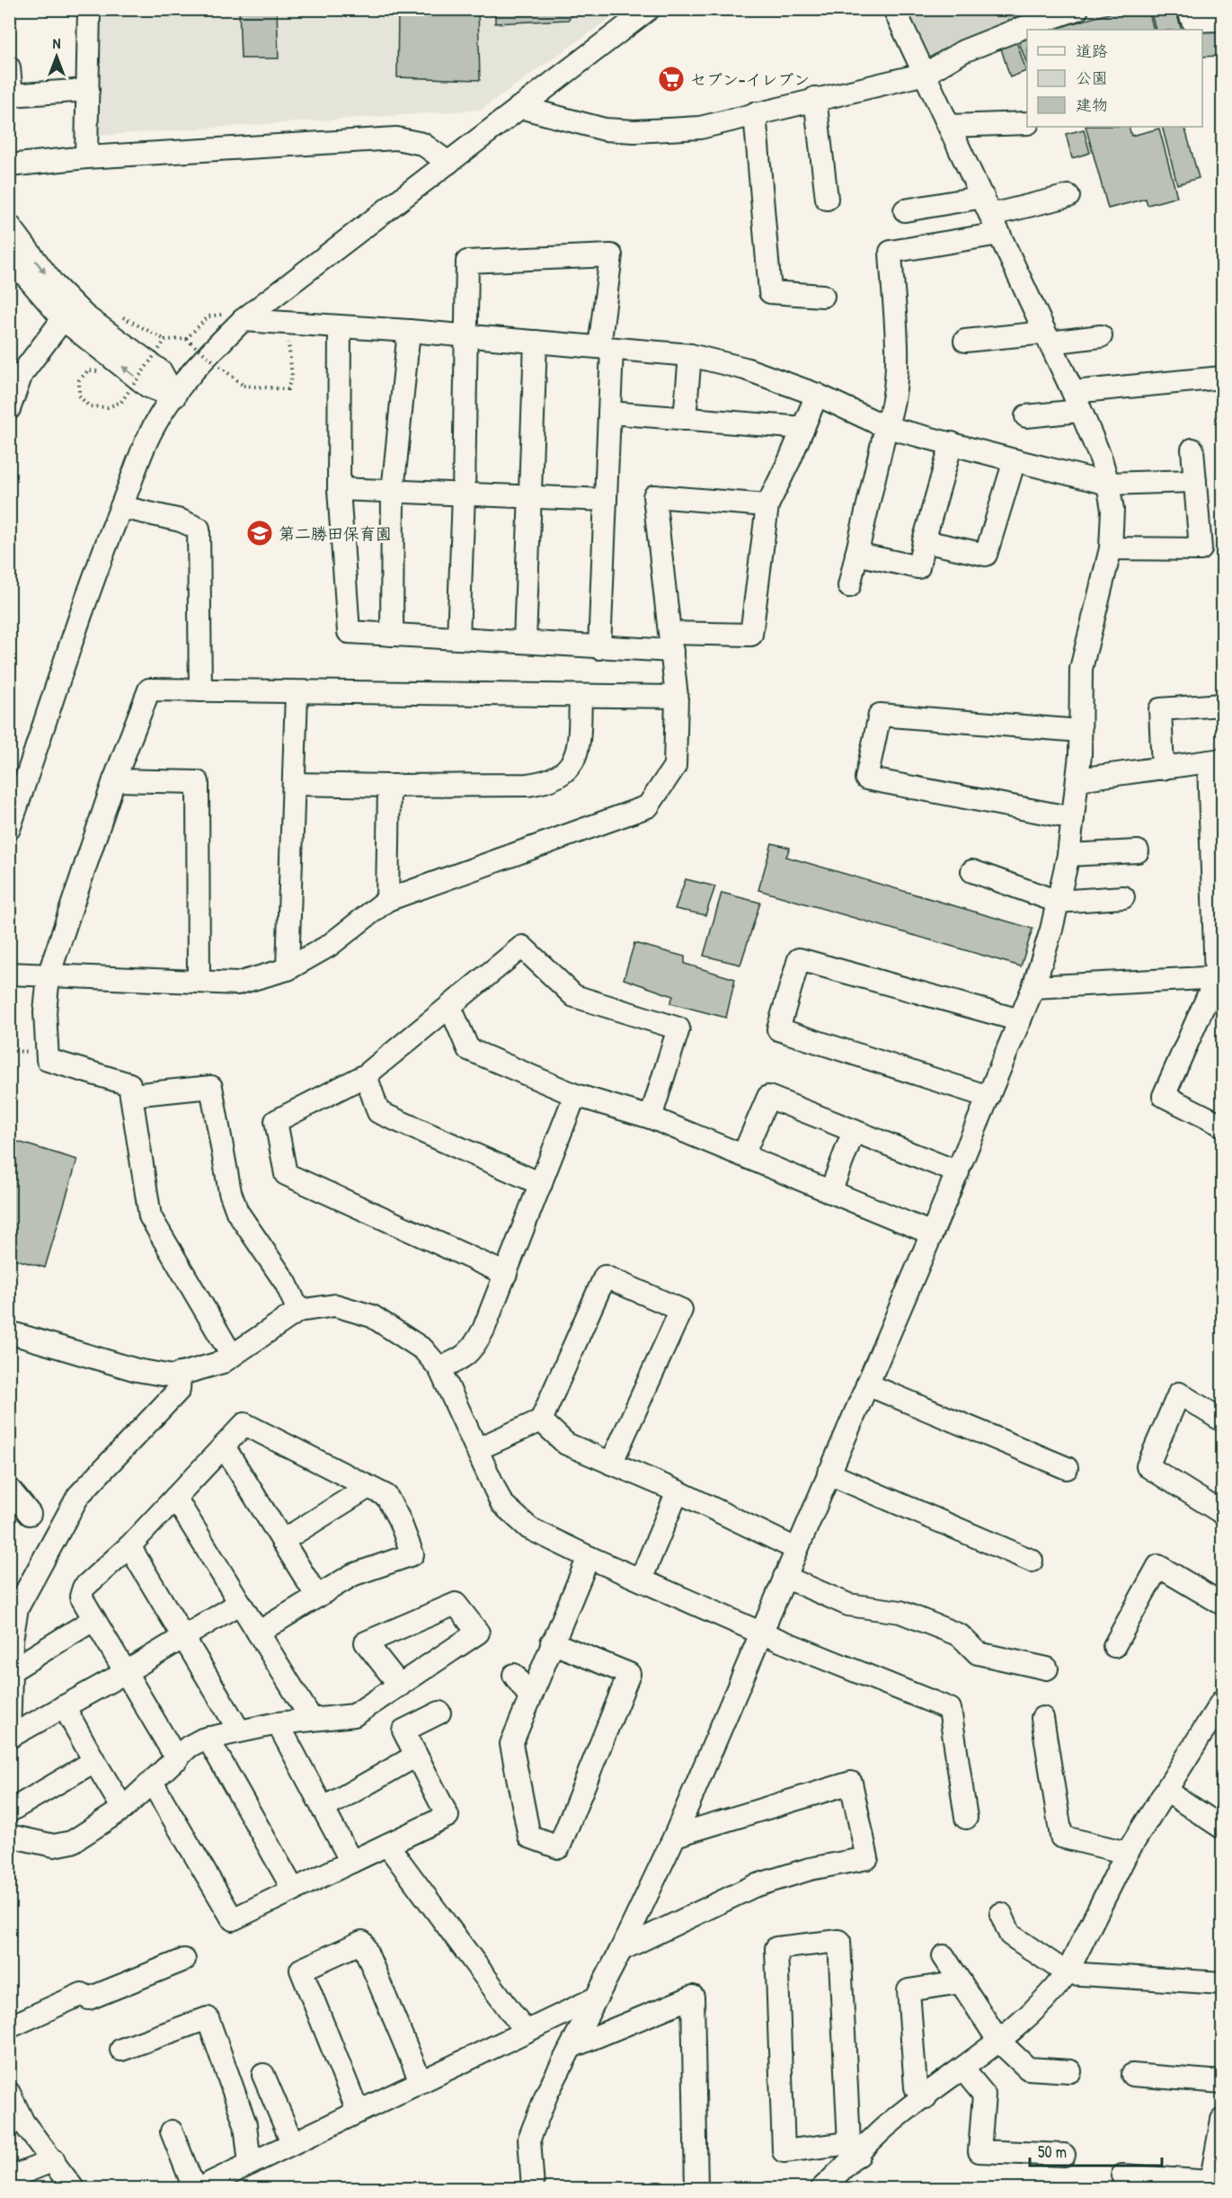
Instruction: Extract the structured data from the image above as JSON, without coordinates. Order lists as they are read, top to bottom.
{
  "places": {
    "supermarket": ["セブン-イレブン"],
    "school or university": ["第二勝田保育園"]
  },
  "legend": ["道路", "公園", "建物"],
  "scale_bar": "50 m",
  "north": "top"
}
